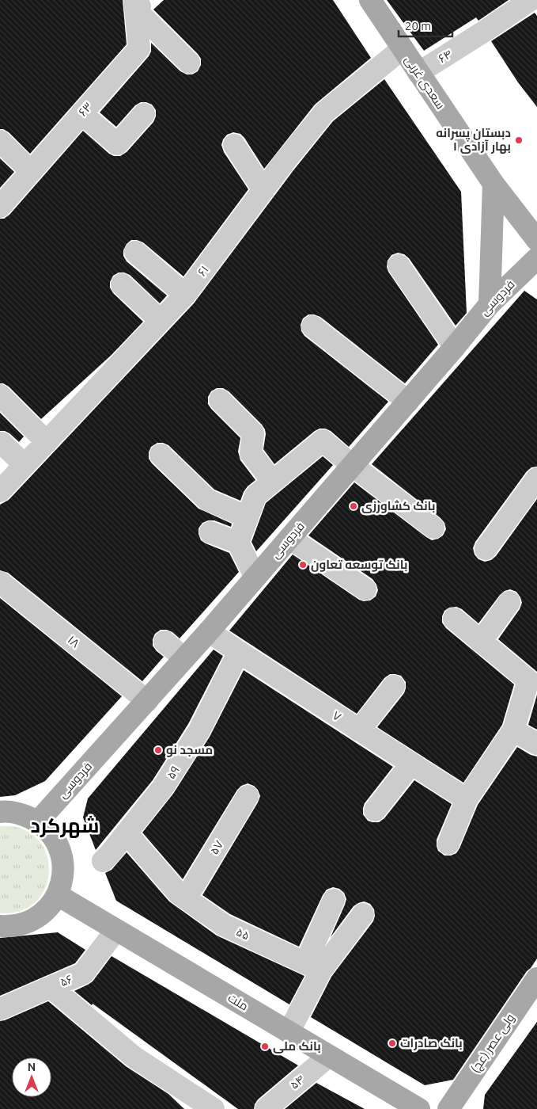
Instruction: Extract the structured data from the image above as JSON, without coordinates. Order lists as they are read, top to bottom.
{
  "streets": {
    "main road": [
      "سعدی غربی",
      "فردوسی",
      "ملت",
      "ولی عصر (عج)"
    ],
    "street": [
      "۶۴",
      "۶۳",
      "۶۱",
      "۱۸",
      "۷",
      "۵۹",
      "۵۷",
      "۵۵",
      "۵۶",
      "۵۴"
    ]
  },
  "crossings": [
    ["۶۴", "سعدی غربی"],
    ["سعدی غربی", "۶۱"],
    ["فردوسی", "۱۸"],
    ["فردوسی", "۷"],
    ["۷", "۵۹"],
    ["۵۹", "۵۵"],
    ["۵۷", "۵۵"],
    ["۵۶", "ملت"],
    ["ملت", "۵۴"]
  ],
  "districts": ["شهرکرد"],
  "places": [
    "دبستان پسرانه بهار آزادی ۱",
    "بانک کشاورزی",
    "بانک توسعه تعاون",
    "مسجد نو",
    "بانک صادرات",
    "بانک ملی"
  ],
  "scale_bar": "20 m",
  "north": "top"
}
